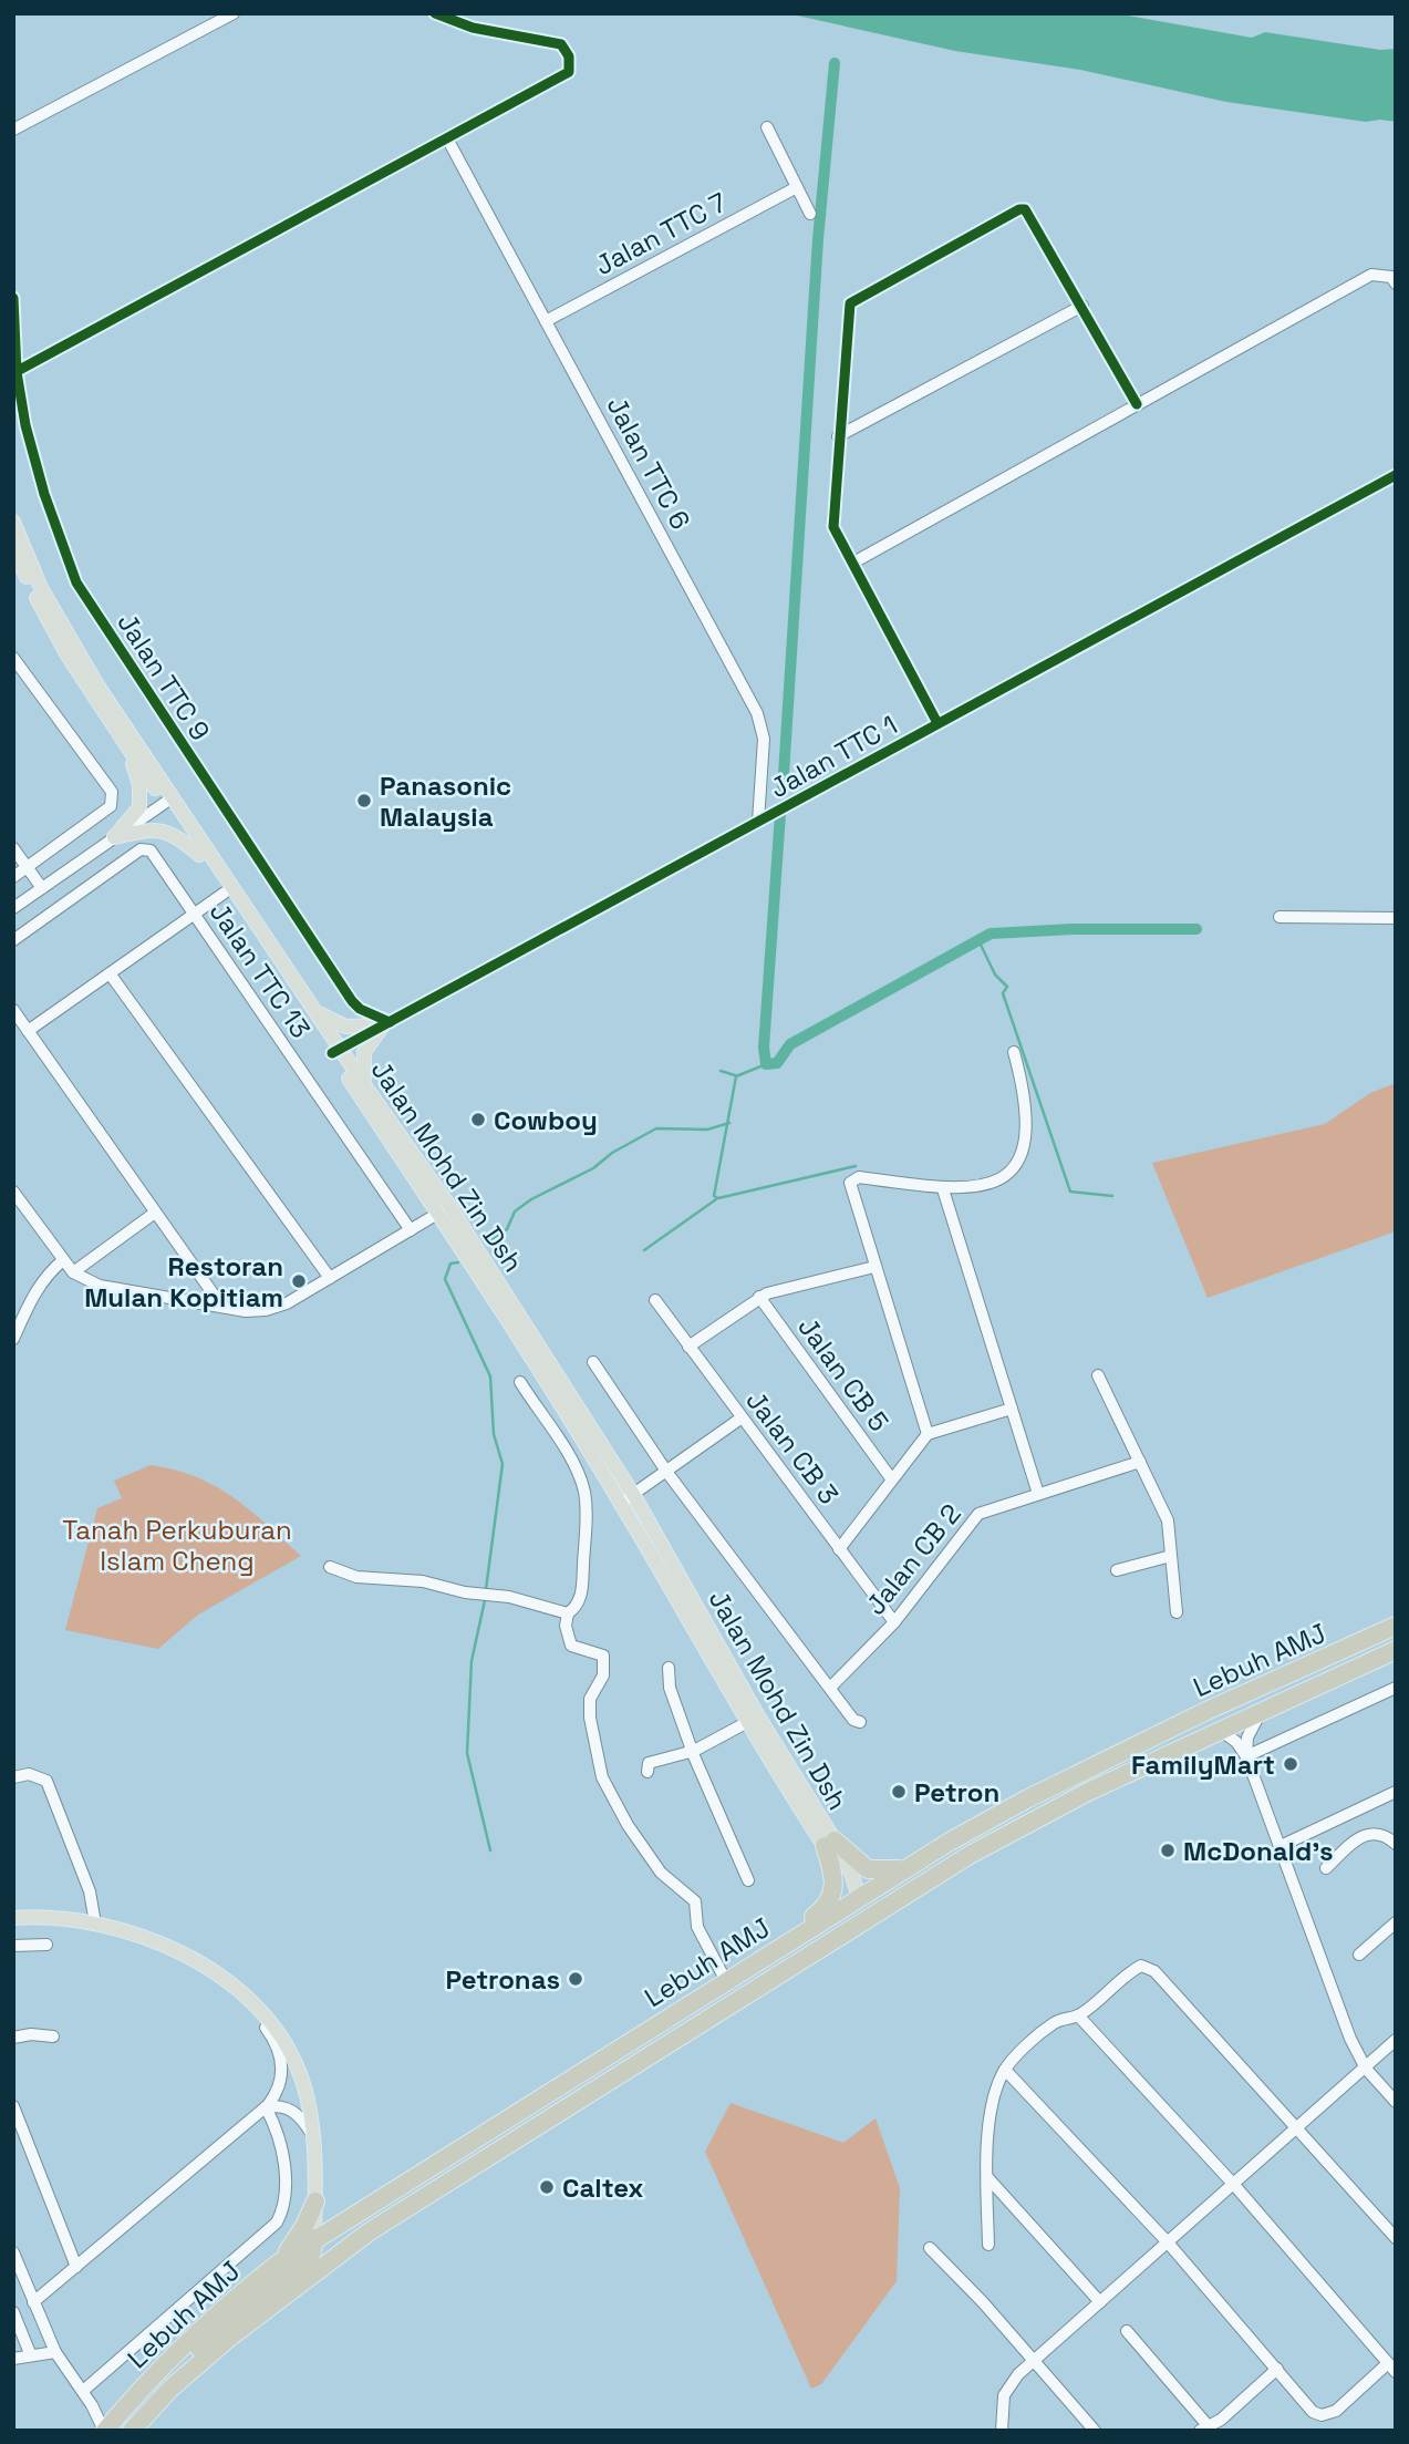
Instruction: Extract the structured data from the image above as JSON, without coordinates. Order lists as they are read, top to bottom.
{
  "streets": {
    "highway": ["Lebuh AMJ"],
    "main road": ["Jalan Mohd Zin Dsh"],
    "street": [
      "Jalan TTC 7",
      "Jalan TTC 6",
      "Jalan TTC 9",
      "Jalan TTC 1",
      "Jalan TTC 13",
      "Jalan CB 5",
      "Jalan CB 3",
      "Jalan CB 2"
    ]
  },
  "crossings": [
    ["Jalan TTC 7", "Jalan TTC 6"],
    ["Jalan TTC 6", "Jalan TTC 1"],
    ["Jalan TTC 9", "Jalan TTC 1"],
    ["Jalan TTC 1", "Jalan Mohd Zin Dsh"],
    ["Jalan Mohd Zin Dsh", "Lebuh AMJ"],
    ["Jalan CB 3", "Jalan CB 2"]
  ],
  "parks": ["Tanah Perkuburan Islam Cheng"],
  "places": [
    "Panasonic Malaysia",
    "Cowboy",
    "Restoran Mulan Kopitiam",
    "FamilyMart",
    "Petron",
    "McDonald's",
    "Petronas",
    "Caltex"
  ]
}
